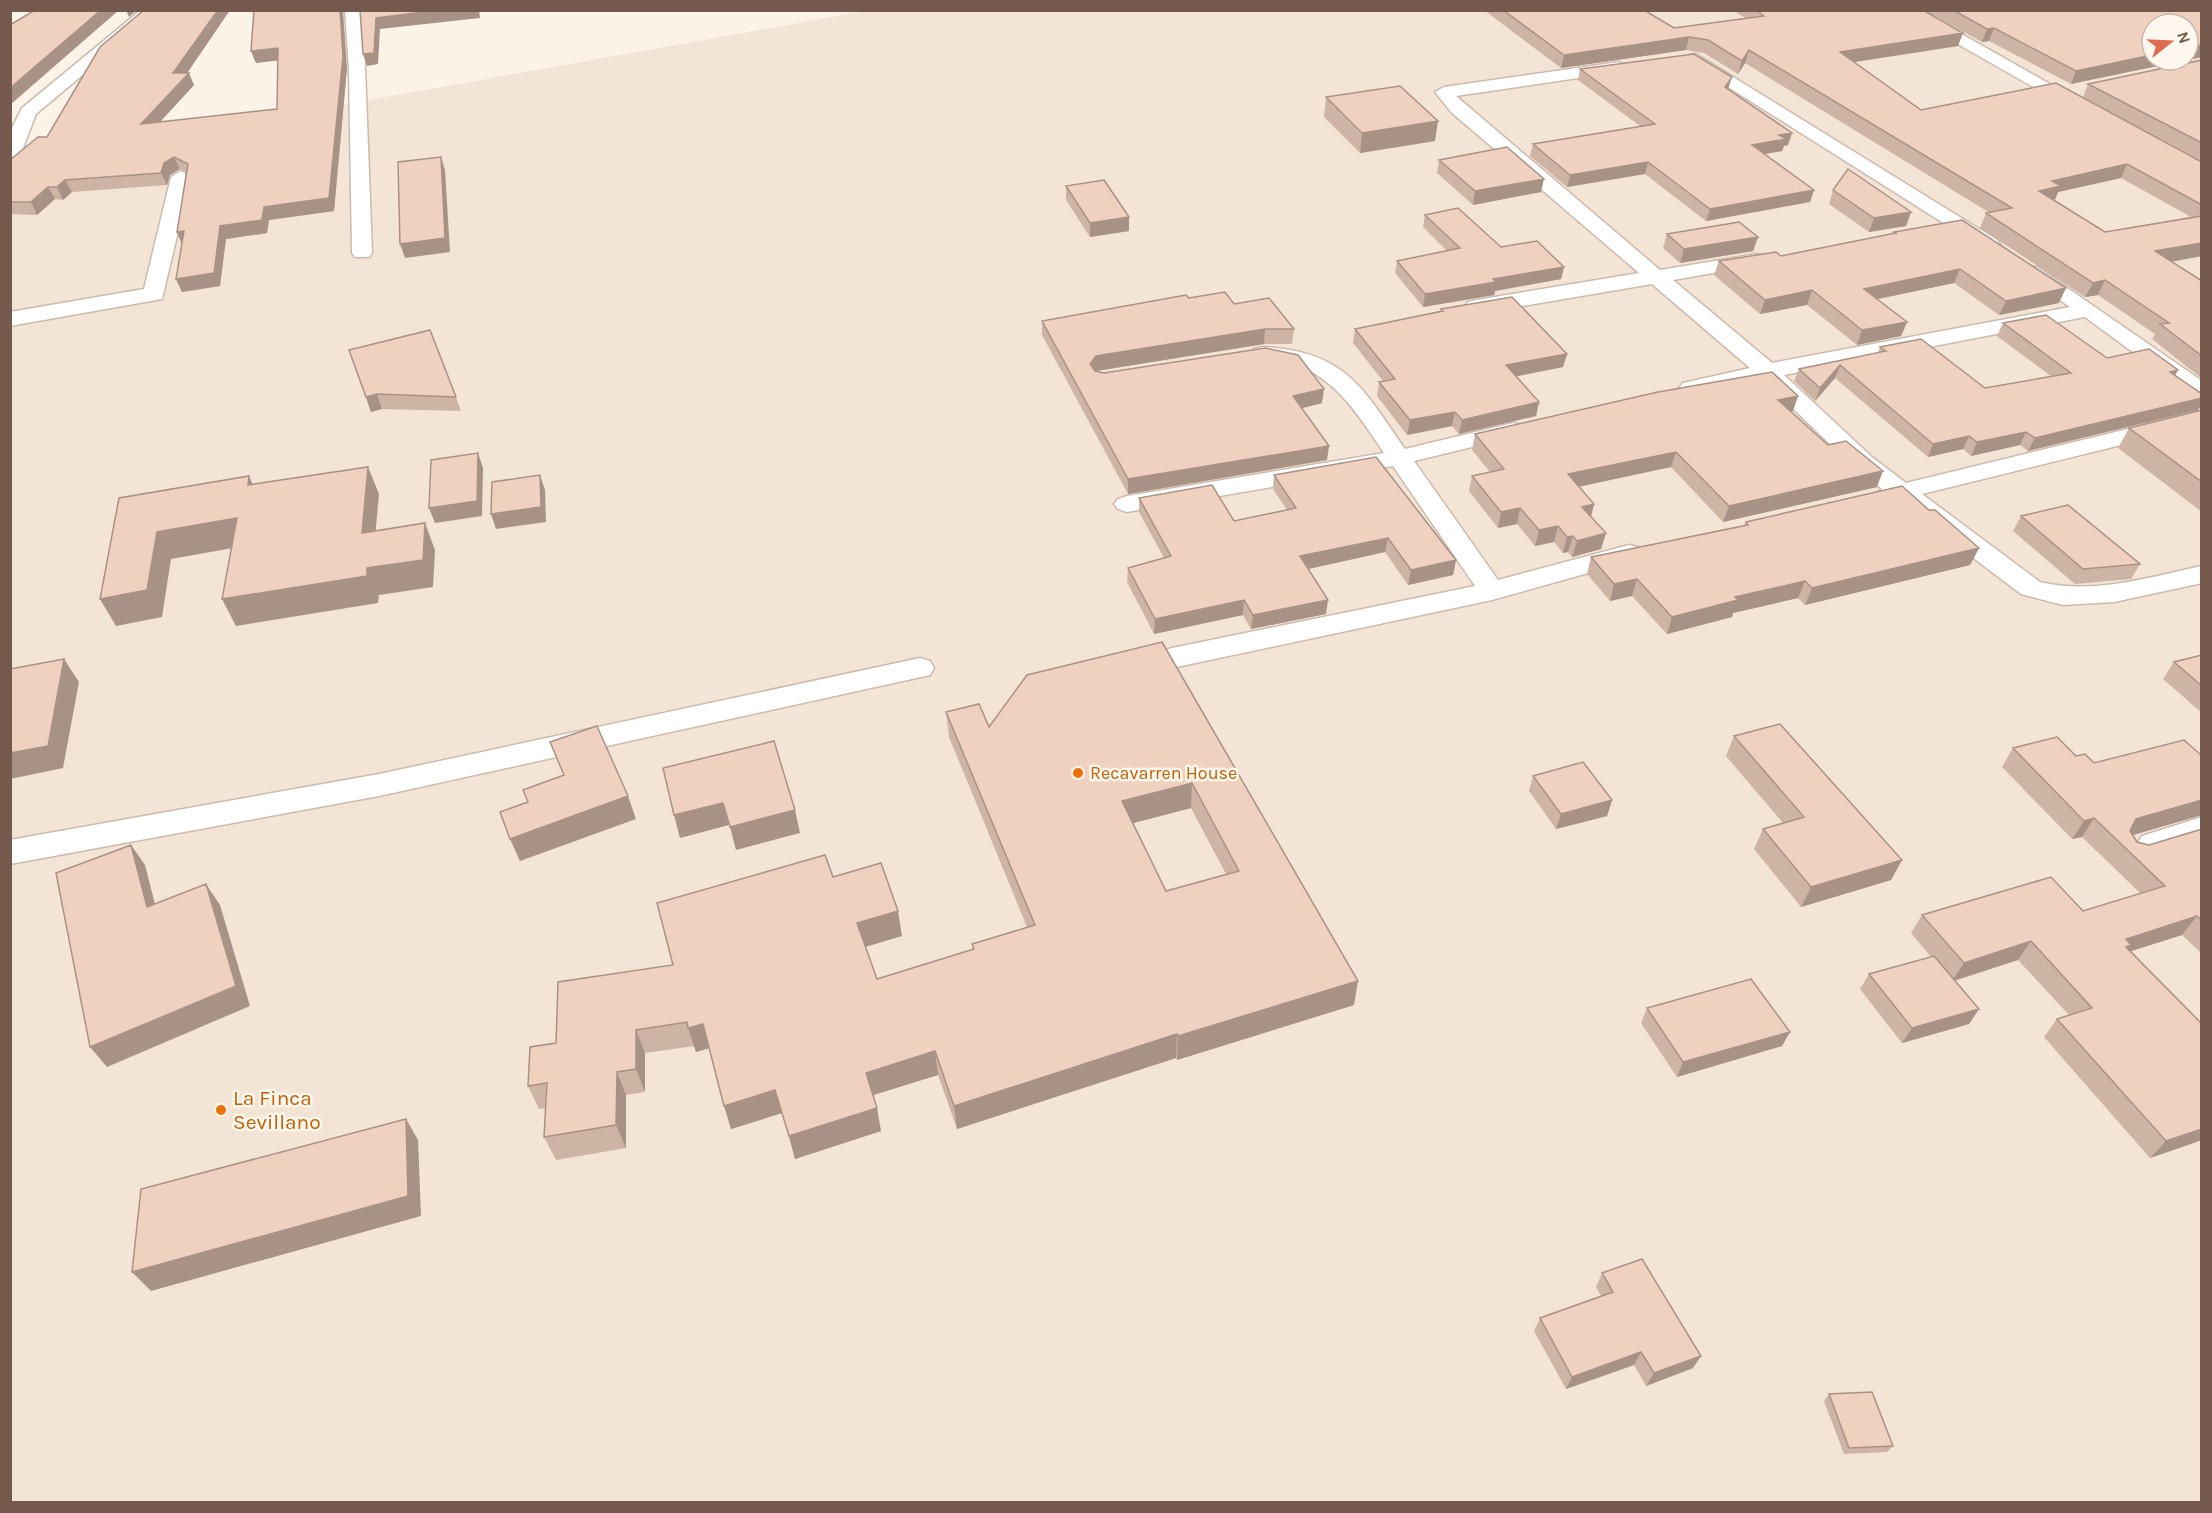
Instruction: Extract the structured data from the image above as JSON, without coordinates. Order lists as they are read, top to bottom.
{
  "places": ["Recavarren House", "La Finca Sevillano"],
  "north": "right"
}
